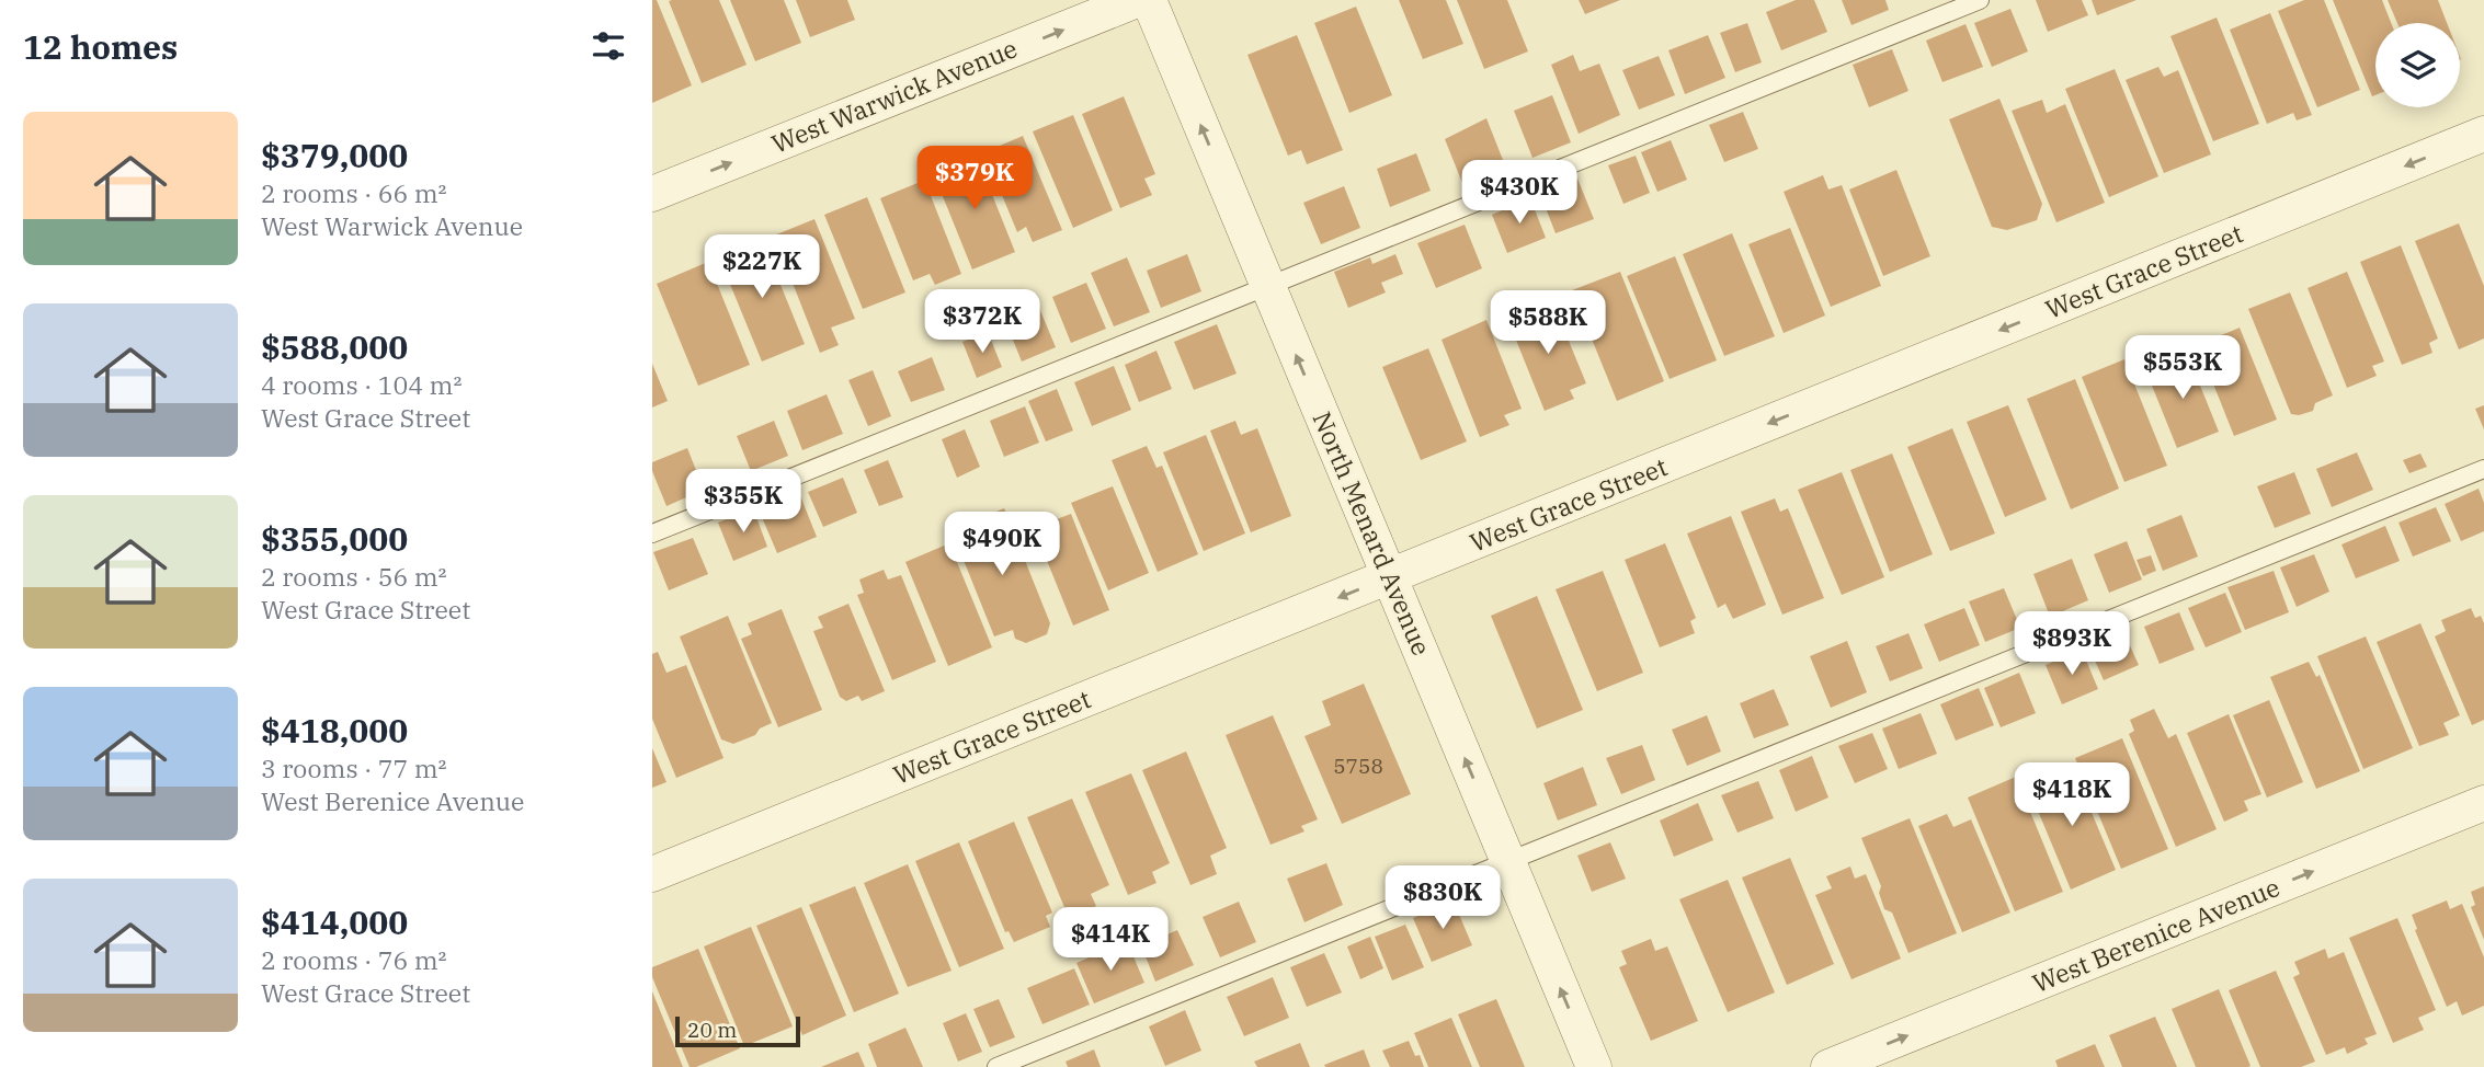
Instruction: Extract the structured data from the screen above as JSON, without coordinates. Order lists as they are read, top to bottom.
{
  "streets": {
    "street": [
      "West Warwick Avenue",
      "West Grace Street",
      "North Menard Avenue",
      "West Berenice Avenue"
    ]
  },
  "crossings": [
    ["West Grace Street", "North Menard Avenue"]
  ],
  "one_way": [
    "West Warwick Avenue",
    "West Grace Street",
    "North Menard Avenue",
    "West Berenice Avenue"
  ],
  "house_numbers": ["5758"],
  "scale_bar": "20 m",
  "page": {
    "heading": "12 homes",
    "list": [
      {
        "name": "$379,000",
        "note": "2 rooms · 66 m² · West Warwick Avenue"
      },
      {
        "name": "$588,000",
        "note": "4 rooms · 104 m² · West Grace Street"
      },
      {
        "name": "$355,000",
        "note": "2 rooms · 56 m² · West Grace Street"
      },
      {
        "name": "$418,000",
        "note": "3 rooms · 77 m² · West Berenice Avenue"
      },
      {
        "name": "$414,000",
        "note": "2 rooms · 76 m² · West Grace Street"
      }
    ],
    "price": [
      "$379K",
      "$430K",
      "$227K",
      "$372K",
      "$588K",
      "$553K",
      "$355K",
      "$490K",
      "$893K",
      "$418K",
      "$830K",
      "$414K"
    ],
    "scale": "20 m"
  }
}
